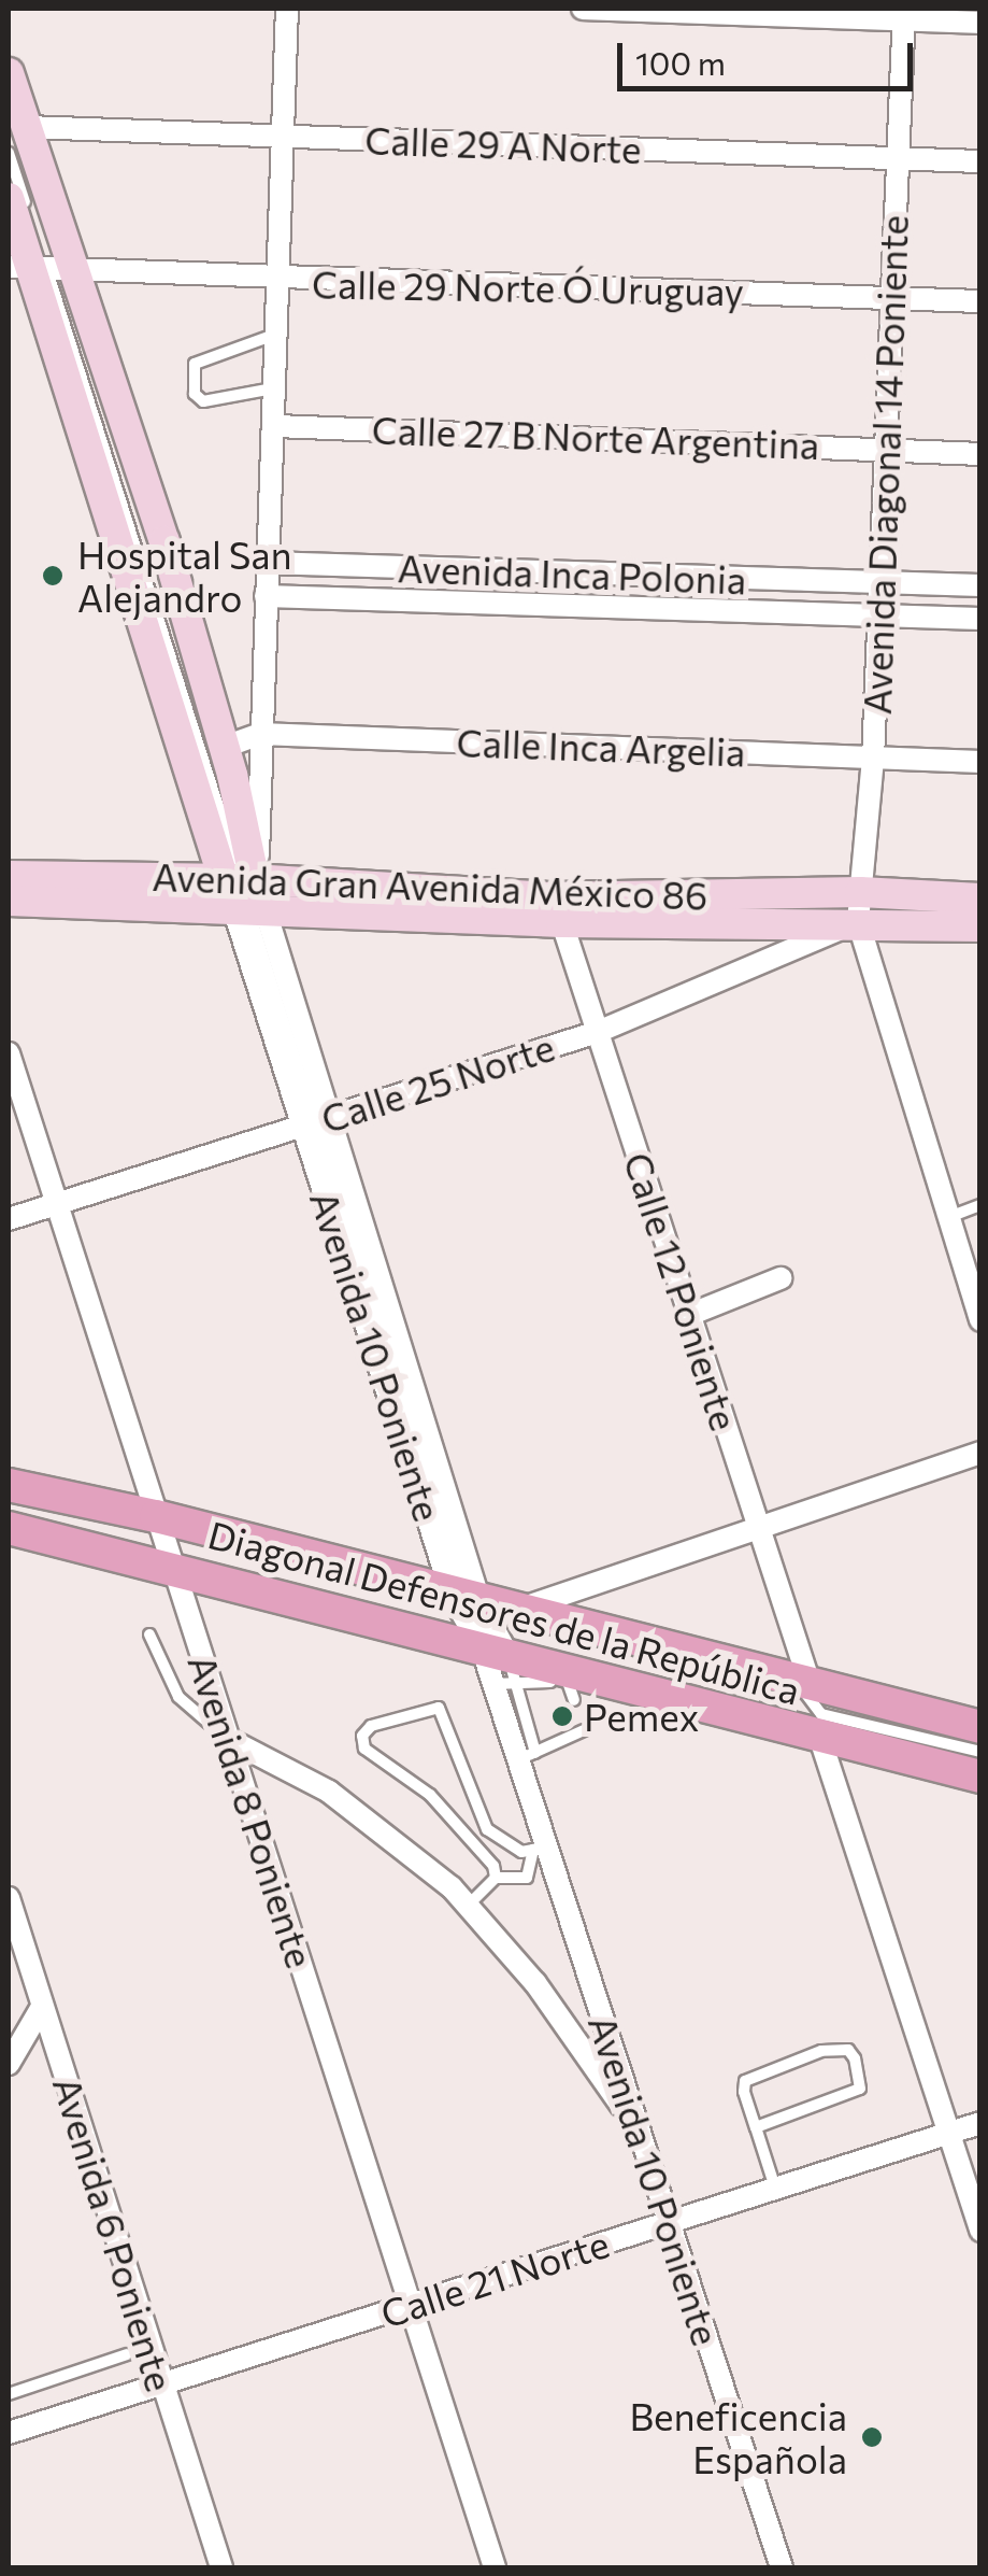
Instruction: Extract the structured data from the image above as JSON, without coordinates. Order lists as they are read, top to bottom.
{
  "streets": {
    "main road": ["Diagonal Defensores de la República"],
    "street": [
      "Calle 29 A Norte",
      "Calle 29 Norte Ó Uruguay",
      "Calle 27 B Norte Argentina",
      "Avenida Diagonal 14 Poniente",
      "Avenida Inca Polonia",
      "Calle Inca Argelia",
      "Avenida Gran Avenida México 86",
      "Calle 25 Norte",
      "Calle 12 Poniente",
      "Avenida 10 Poniente",
      "Avenida 8 Poniente",
      "Avenida 6 Poniente",
      "Calle 21 Norte"
    ]
  },
  "crossings": [
    ["Calle 29 A Norte", "Avenida Diagonal 14 Poniente"],
    ["Calle 29 A Norte", "Avenida 10 Poniente"],
    ["Calle 29 Norte Ó Uruguay", "Avenida Diagonal 14 Poniente"],
    ["Calle 29 Norte Ó Uruguay", "Avenida 10 Poniente"],
    ["Calle 27 B Norte Argentina", "Avenida Diagonal 14 Poniente"],
    ["Avenida Diagonal 14 Poniente", "Avenida Inca Polonia"],
    ["Avenida Diagonal 14 Poniente", "Calle Inca Argelia"],
    ["Avenida Diagonal 14 Poniente", "Avenida Gran Avenida México 86"],
    ["Avenida Diagonal 14 Poniente", "Calle 25 Norte"],
    ["Calle Inca Argelia", "Avenida 10 Poniente"],
    ["Avenida Gran Avenida México 86", "Calle 25 Norte"],
    ["Avenida Gran Avenida México 86", "Calle 12 Poniente"],
    ["Avenida Gran Avenida México 86", "Avenida 10 Poniente"],
    ["Calle 25 Norte", "Calle 12 Poniente"],
    ["Calle 25 Norte", "Avenida 10 Poniente"],
    ["Calle 25 Norte", "Avenida 8 Poniente"],
    ["Calle 12 Poniente", "Diagonal Defensores de la República"],
    ["Avenida 10 Poniente", "Diagonal Defensores de la República"],
    ["Avenida 10 Poniente", "Calle 21 Norte"],
    ["Diagonal Defensores de la República", "Avenida 8 Poniente"],
    ["Avenida 8 Poniente", "Calle 21 Norte"],
    ["Avenida 6 Poniente", "Calle 21 Norte"]
  ],
  "places": ["Hospital San Alejandro", "Pemex", "Beneficencia Española"],
  "scale_bar": "100 m"
}
